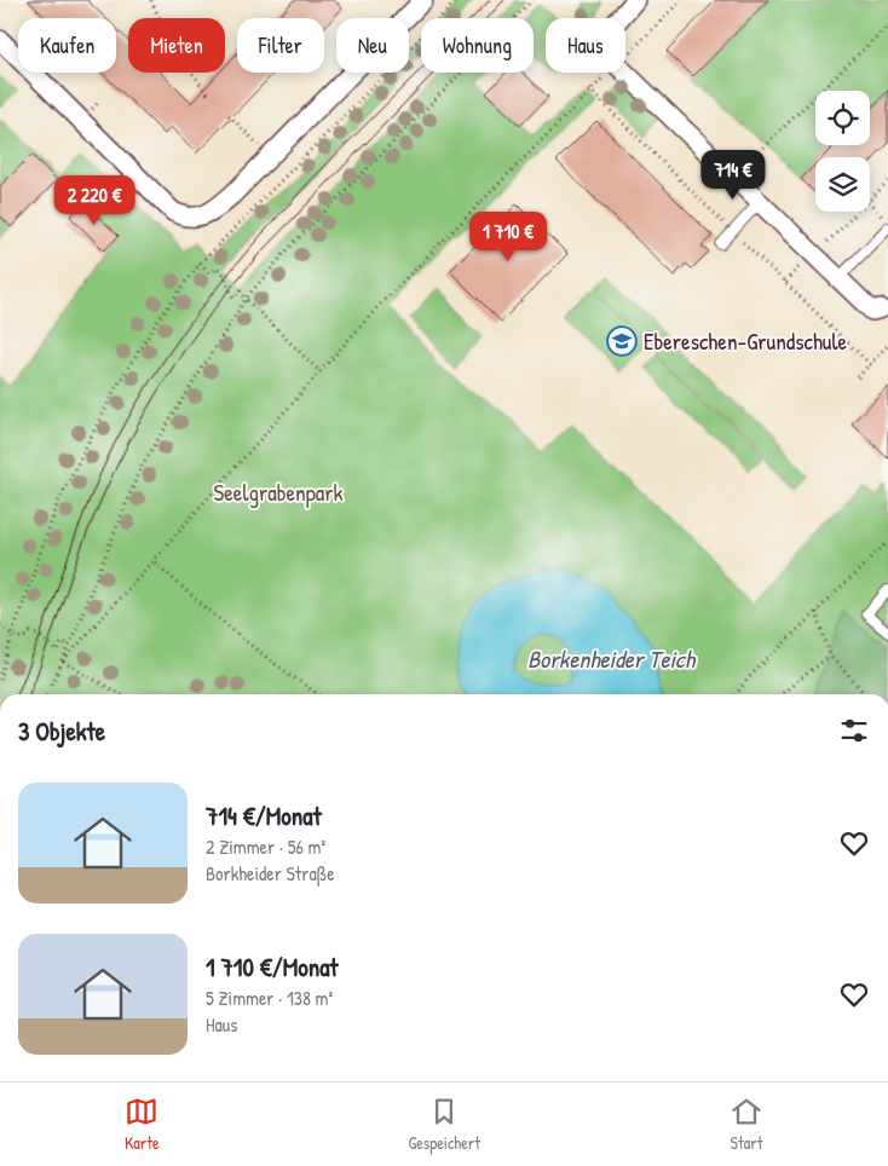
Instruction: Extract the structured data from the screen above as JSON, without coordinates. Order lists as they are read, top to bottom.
{
  "water": ["Borkenheider Teich"],
  "parks": ["Seelgrabenpark"],
  "places": {
    "school or university": ["Ebereschen-Grundschule"]
  },
  "page": {
    "chip": [
      "Kaufen",
      "Mieten",
      "Filter",
      "Neu",
      "Wohnung",
      "Haus"
    ],
    "price": ["714 €", "2 220 €", "1 710 €"],
    "heading": "3 Objekte",
    "list": [
      {
        "name": "714 €/Monat",
        "note": "2 Zimmer · 56 m² · Borkheider Straße"
      },
      {
        "name": "1 710 €/Monat",
        "note": "5 Zimmer · 138 m² · Haus"
      }
    ],
    "tabs": ["Karte", "Gespeichert", "Start"]
  }
}
